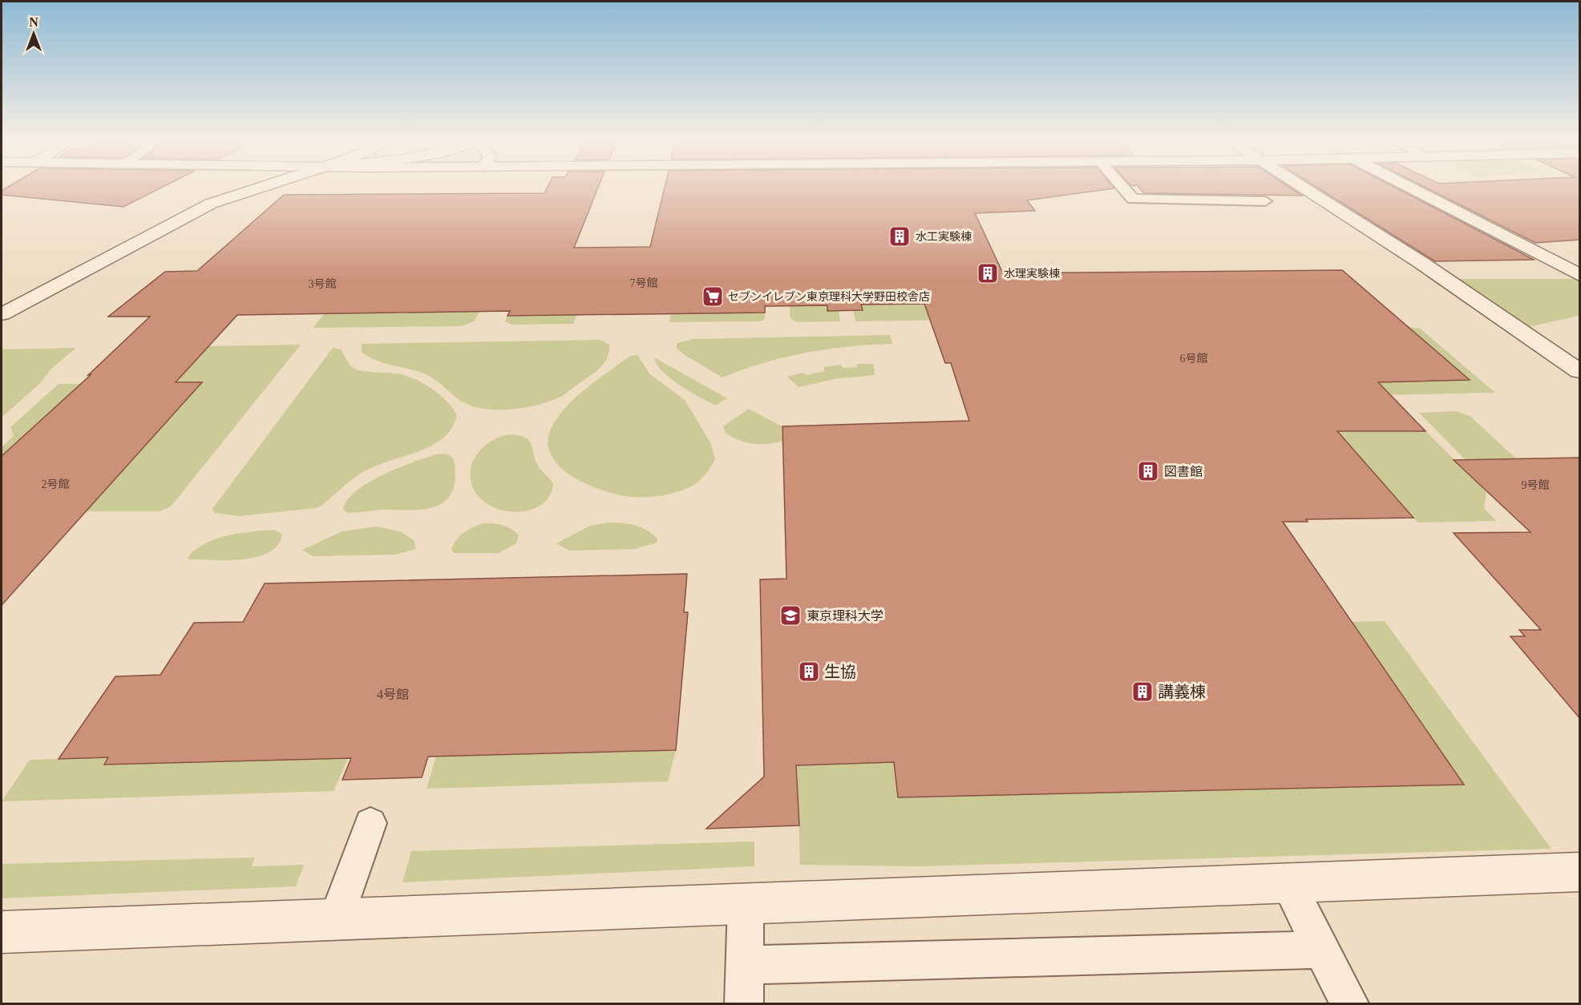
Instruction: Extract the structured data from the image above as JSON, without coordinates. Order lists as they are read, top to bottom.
{
  "places": {
    "building": [
      "水工実験棟",
      "水理実験棟",
      "図書館",
      "生協",
      "講義棟"
    ],
    "supermarket": ["セブンイレブン東京理科大学野田校舎店"],
    "school or university": ["東京理科大学"]
  },
  "house_numbers": [
    "7号館",
    "3号館",
    "6号館",
    "2号館",
    "9号館",
    "4号館"
  ],
  "north": "top"
}
